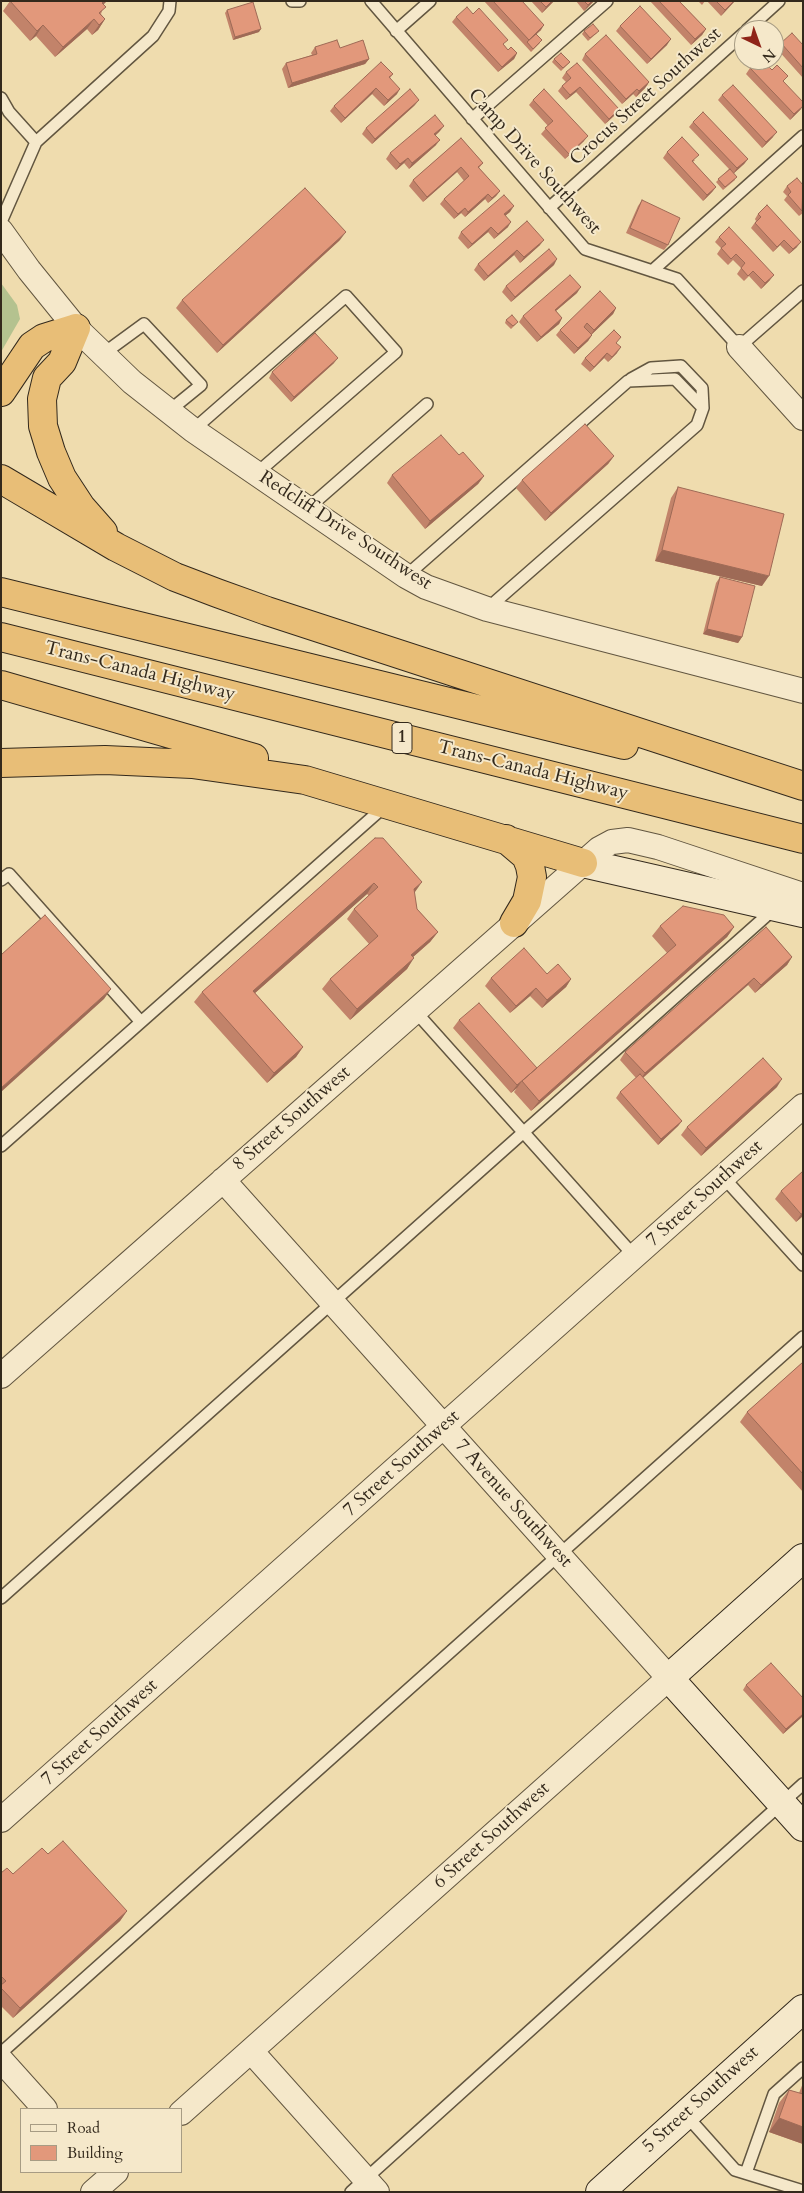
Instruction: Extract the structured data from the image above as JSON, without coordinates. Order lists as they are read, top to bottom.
{
  "streets": {
    "highway": ["Trans-Canada Highway", "1"],
    "street": [
      "Redcliff Drive Southwest",
      "8 Street Southwest",
      "7 Street Southwest",
      "7 Avenue Southwest",
      "6 Street Southwest",
      "5 Street Southwest"
    ],
    "lane": ["Crocus Street Southwest", "Camp Drive Southwest"]
  },
  "crossings": [
    ["Crocus Street Southwest", "Camp Drive Southwest"],
    ["8 Street Southwest", "7 Avenue Southwest"],
    ["7 Street Southwest", "7 Avenue Southwest"],
    ["7 Avenue Southwest", "6 Street Southwest"]
  ],
  "legend": ["Road", "Building"],
  "north": "bottom right"
}
